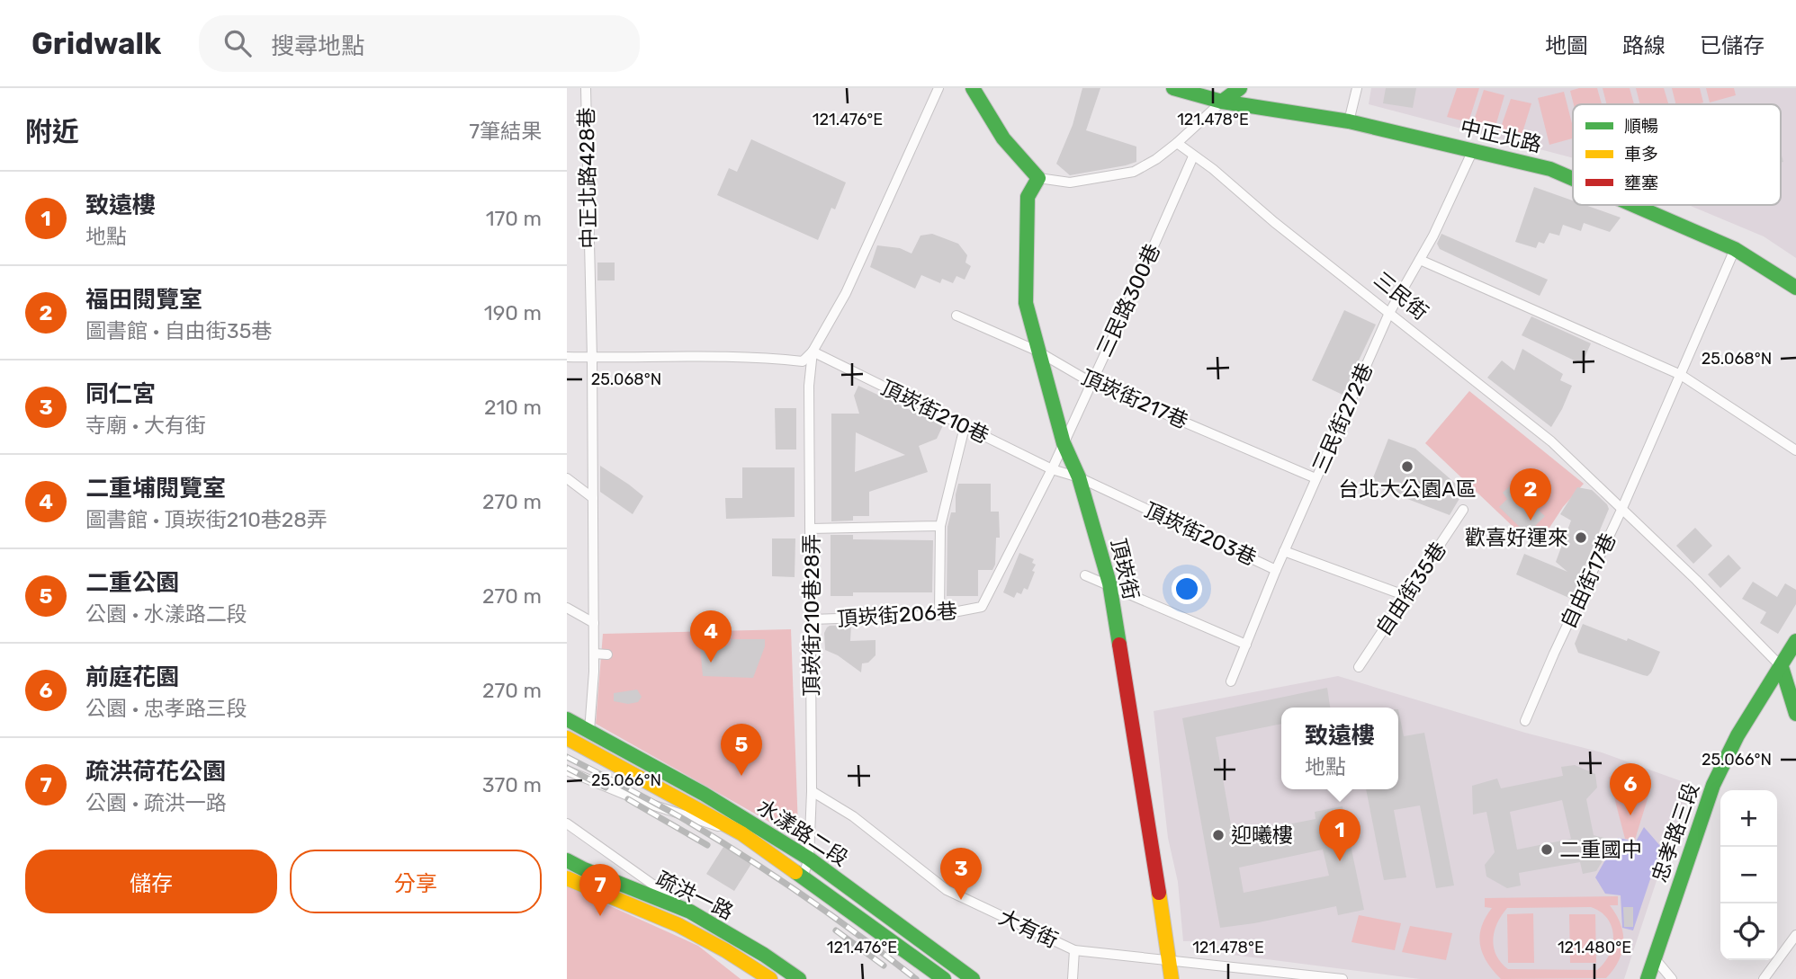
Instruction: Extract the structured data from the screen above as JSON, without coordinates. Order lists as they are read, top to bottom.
{
  "streets": {
    "street": [
      "中正北路",
      "中正北路428巷",
      "三民街",
      "三民路300巷",
      "頂崁街217巷",
      "頂崁街210巷",
      "三民街272巷",
      "頂崁街203巷",
      "頂崁街",
      "自由街17巷",
      "自由街35巷",
      "頂崁街210巷28弄",
      "頂崁街206巷",
      "水漾路二段",
      "忠孝路三段",
      "疏洪一路",
      "大有街"
    ]
  },
  "crossings": [
    ["中正北路", "三民街272巷"],
    ["中正北路", "自由街17巷"],
    ["中正北路428巷", "水漾路二段"],
    ["三民街", "三民路300巷"],
    ["三民街", "三民街272巷"],
    ["三民街", "自由街17巷"],
    ["三民街", "忠孝路三段"],
    ["三民路300巷", "頂崁街217巷"],
    ["三民路300巷", "頂崁街210巷"],
    ["三民路300巷", "頂崁街"],
    ["三民路300巷", "頂崁街206巷"],
    ["頂崁街217巷", "三民街272巷"],
    ["頂崁街217巷", "頂崁街"],
    ["頂崁街210巷", "頂崁街203巷"],
    ["頂崁街210巷", "頂崁街"],
    ["頂崁街210巷", "頂崁街210巷28弄"],
    ["三民街272巷", "頂崁街203巷"],
    ["頂崁街203巷", "頂崁街"],
    ["頂崁街", "大有街"],
    ["頂崁街210巷28弄", "頂崁街206巷"],
    ["頂崁街210巷28弄", "水漾路二段"],
    ["頂崁街210巷28弄", "大有街"]
  ],
  "places": [
    "台北大公園A區",
    "歡喜好運來",
    "迎曦樓",
    "二重國中"
  ],
  "legend": ["順暢", "車多", "壅塞"],
  "page": {
    "header": "Gridwalk",
    "search": "搜尋地點",
    "nav": ["地圖", "路線", "已儲存"],
    "heading": ["附近", "7筆結果"],
    "list": [
      {
        "mark": "1",
        "name": "致遠樓",
        "note": "地點",
        "value": "170 m"
      },
      {
        "mark": "2",
        "name": "福田閱覽室",
        "note": "圖書館 · 自由街35巷",
        "value": "190 m"
      },
      {
        "mark": "3",
        "name": "同仁宮",
        "note": "寺廟 · 大有街",
        "value": "210 m"
      },
      {
        "mark": "4",
        "name": "二重埔閱覽室",
        "note": "圖書館 · 頂崁街210巷28弄",
        "value": "270 m"
      },
      {
        "mark": "5",
        "name": "二重公園",
        "note": "公園 · 水漾路二段",
        "value": "270 m"
      },
      {
        "mark": "6",
        "name": "前庭花園",
        "note": "公園 · 忠孝路三段",
        "value": "270 m"
      },
      {
        "mark": "7",
        "name": "疏洪荷花公園",
        "note": "公園 · 疏洪一路",
        "value": "370 m"
      }
    ],
    "pins": [
      "2",
      "4",
      "5",
      "6",
      "1",
      "3",
      "7"
    ],
    "popup": ["致遠樓", "地點"],
    "map_buttons": ["+", "−"],
    "buttons": ["儲存", "分享"]
  },
  "coordinates": [
    "121.476°E",
    "121.478°E",
    "25.068°N",
    "25.066°N",
    "121.480°E"
  ]
}
